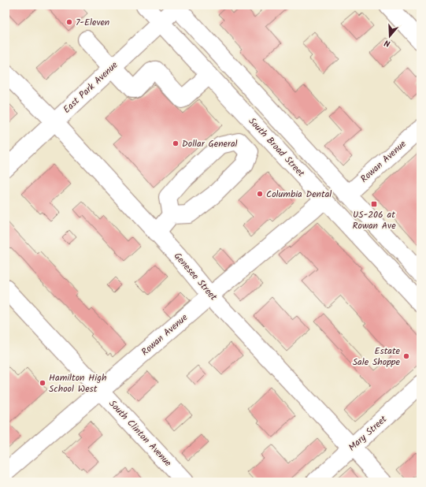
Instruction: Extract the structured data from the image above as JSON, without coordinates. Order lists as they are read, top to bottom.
{
  "streets": {
    "street": [
      "East Park Avenue",
      "South Broad Street",
      "Rowan Avenue",
      "Genesee Street",
      "South Clinton Avenue",
      "Mary Street"
    ]
  },
  "crossings": [
    ["East Park Avenue", "South Broad Street"],
    ["East Park Avenue", "Genesee Street"],
    ["South Broad Street", "Rowan Avenue"],
    ["Rowan Avenue", "Genesee Street"],
    ["Rowan Avenue", "South Clinton Avenue"],
    ["Genesee Street", "Mary Street"]
  ],
  "places": {
    "other": [
      "7-Eleven",
      "Dollar General",
      "Columbia Dental",
      "Estate Sale Shoppe",
      "Hamilton High School West"
    ],
    "transit": ["US-206 at Rowan Ave"]
  },
  "north": "bottom"
}
